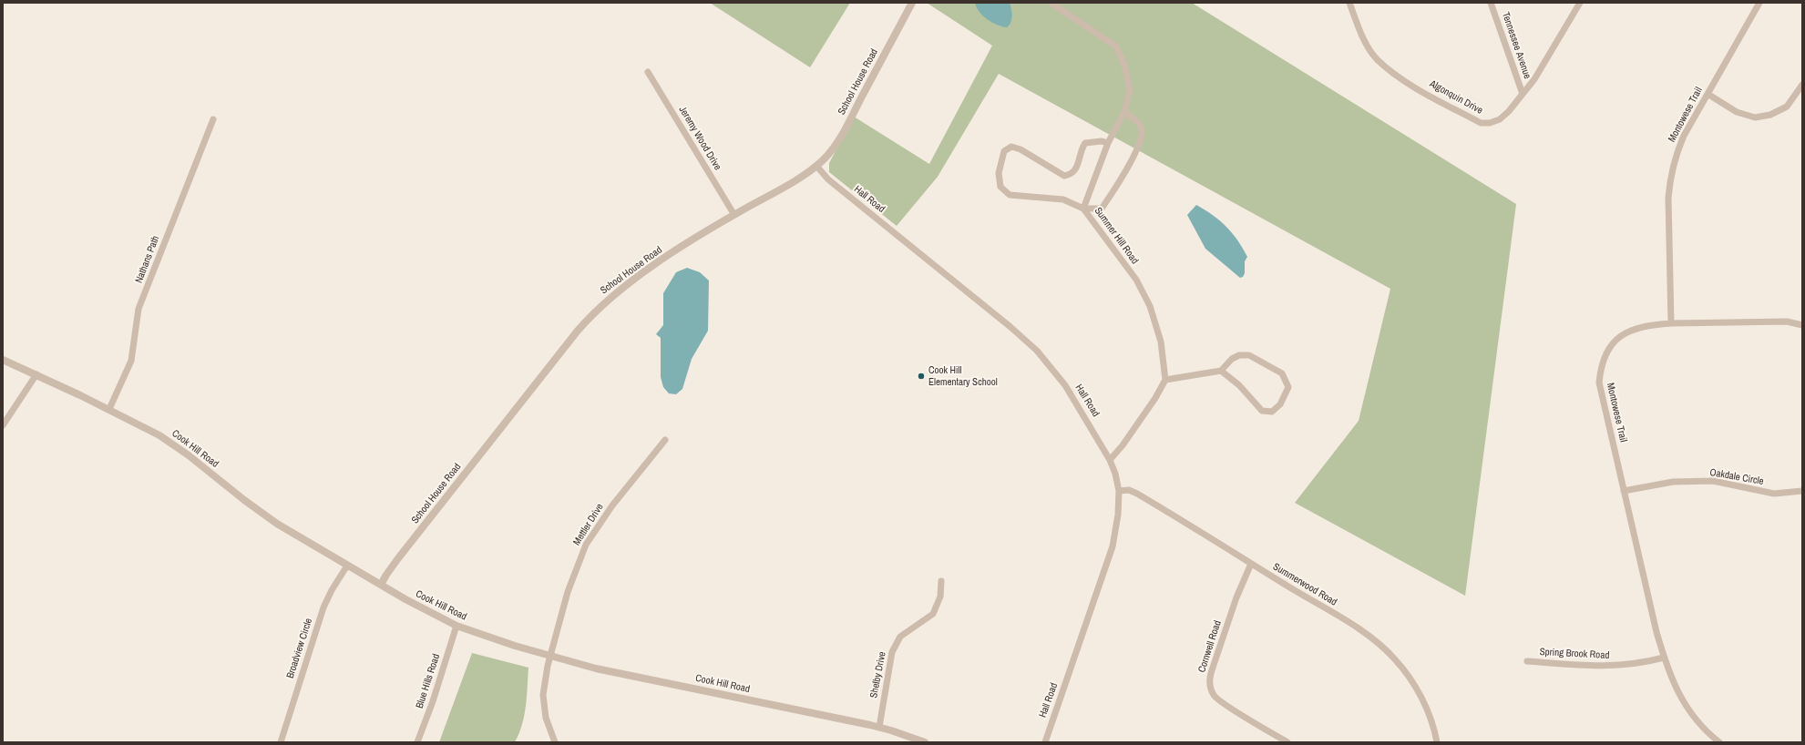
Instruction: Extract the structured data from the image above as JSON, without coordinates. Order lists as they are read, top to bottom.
{
  "streets": {
    "street": [
      "Tennessee Avenue",
      "School House Road",
      "Algonquin Drive",
      "Montowese Trail",
      "Jeremy Wood Drive",
      "Hall Road",
      "Summer Hill Road",
      "Nathans Path",
      "Cook Hill Road",
      "Oakdale Circle",
      "Mettler Drive",
      "Summerwood Road",
      "Cornwell Road",
      "Broadview Circle",
      "Spring Brook Road",
      "Shelby Drive",
      "Blue Hills Road"
    ]
  },
  "crossings": [
    ["Tennessee Avenue", "Algonquin Drive"],
    ["School House Road", "Jeremy Wood Drive"],
    ["School House Road", "Hall Road"],
    ["School House Road", "Cook Hill Road"],
    ["Montowese Trail", "Oakdale Circle"],
    ["Montowese Trail", "Spring Brook Road"],
    ["Hall Road", "Summerwood Road"],
    ["Nathans Path", "Cook Hill Road"],
    ["Cook Hill Road", "Mettler Drive"],
    ["Cook Hill Road", "Broadview Circle"],
    ["Cook Hill Road", "Shelby Drive"],
    ["Cook Hill Road", "Blue Hills Road"],
    ["Summerwood Road", "Cornwell Road"]
  ],
  "places": ["Cook Hill Elementary School"]
}
